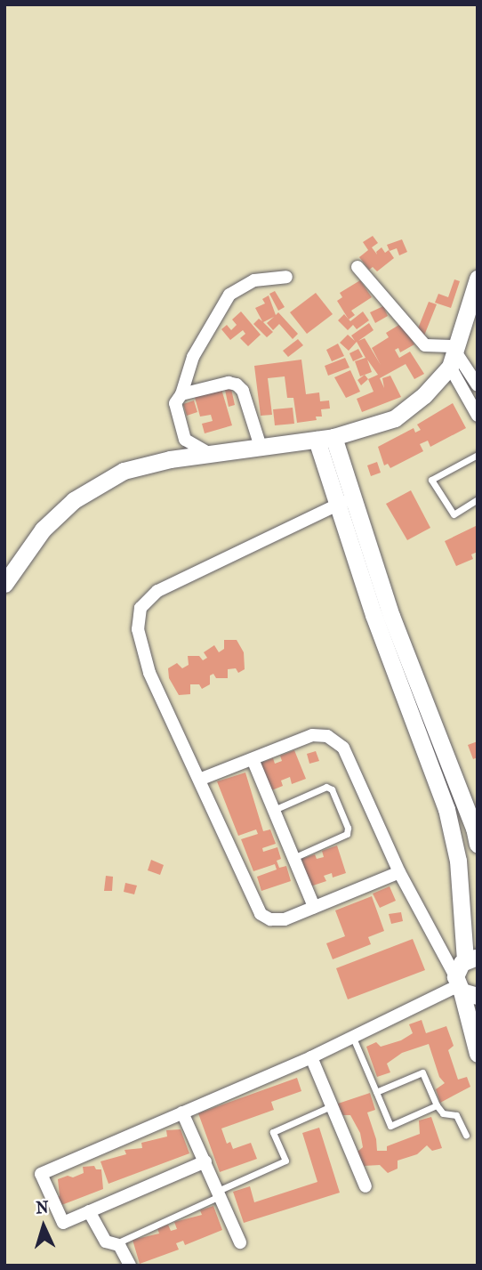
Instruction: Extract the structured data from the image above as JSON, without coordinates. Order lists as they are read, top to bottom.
{
  "north": "top"
}
